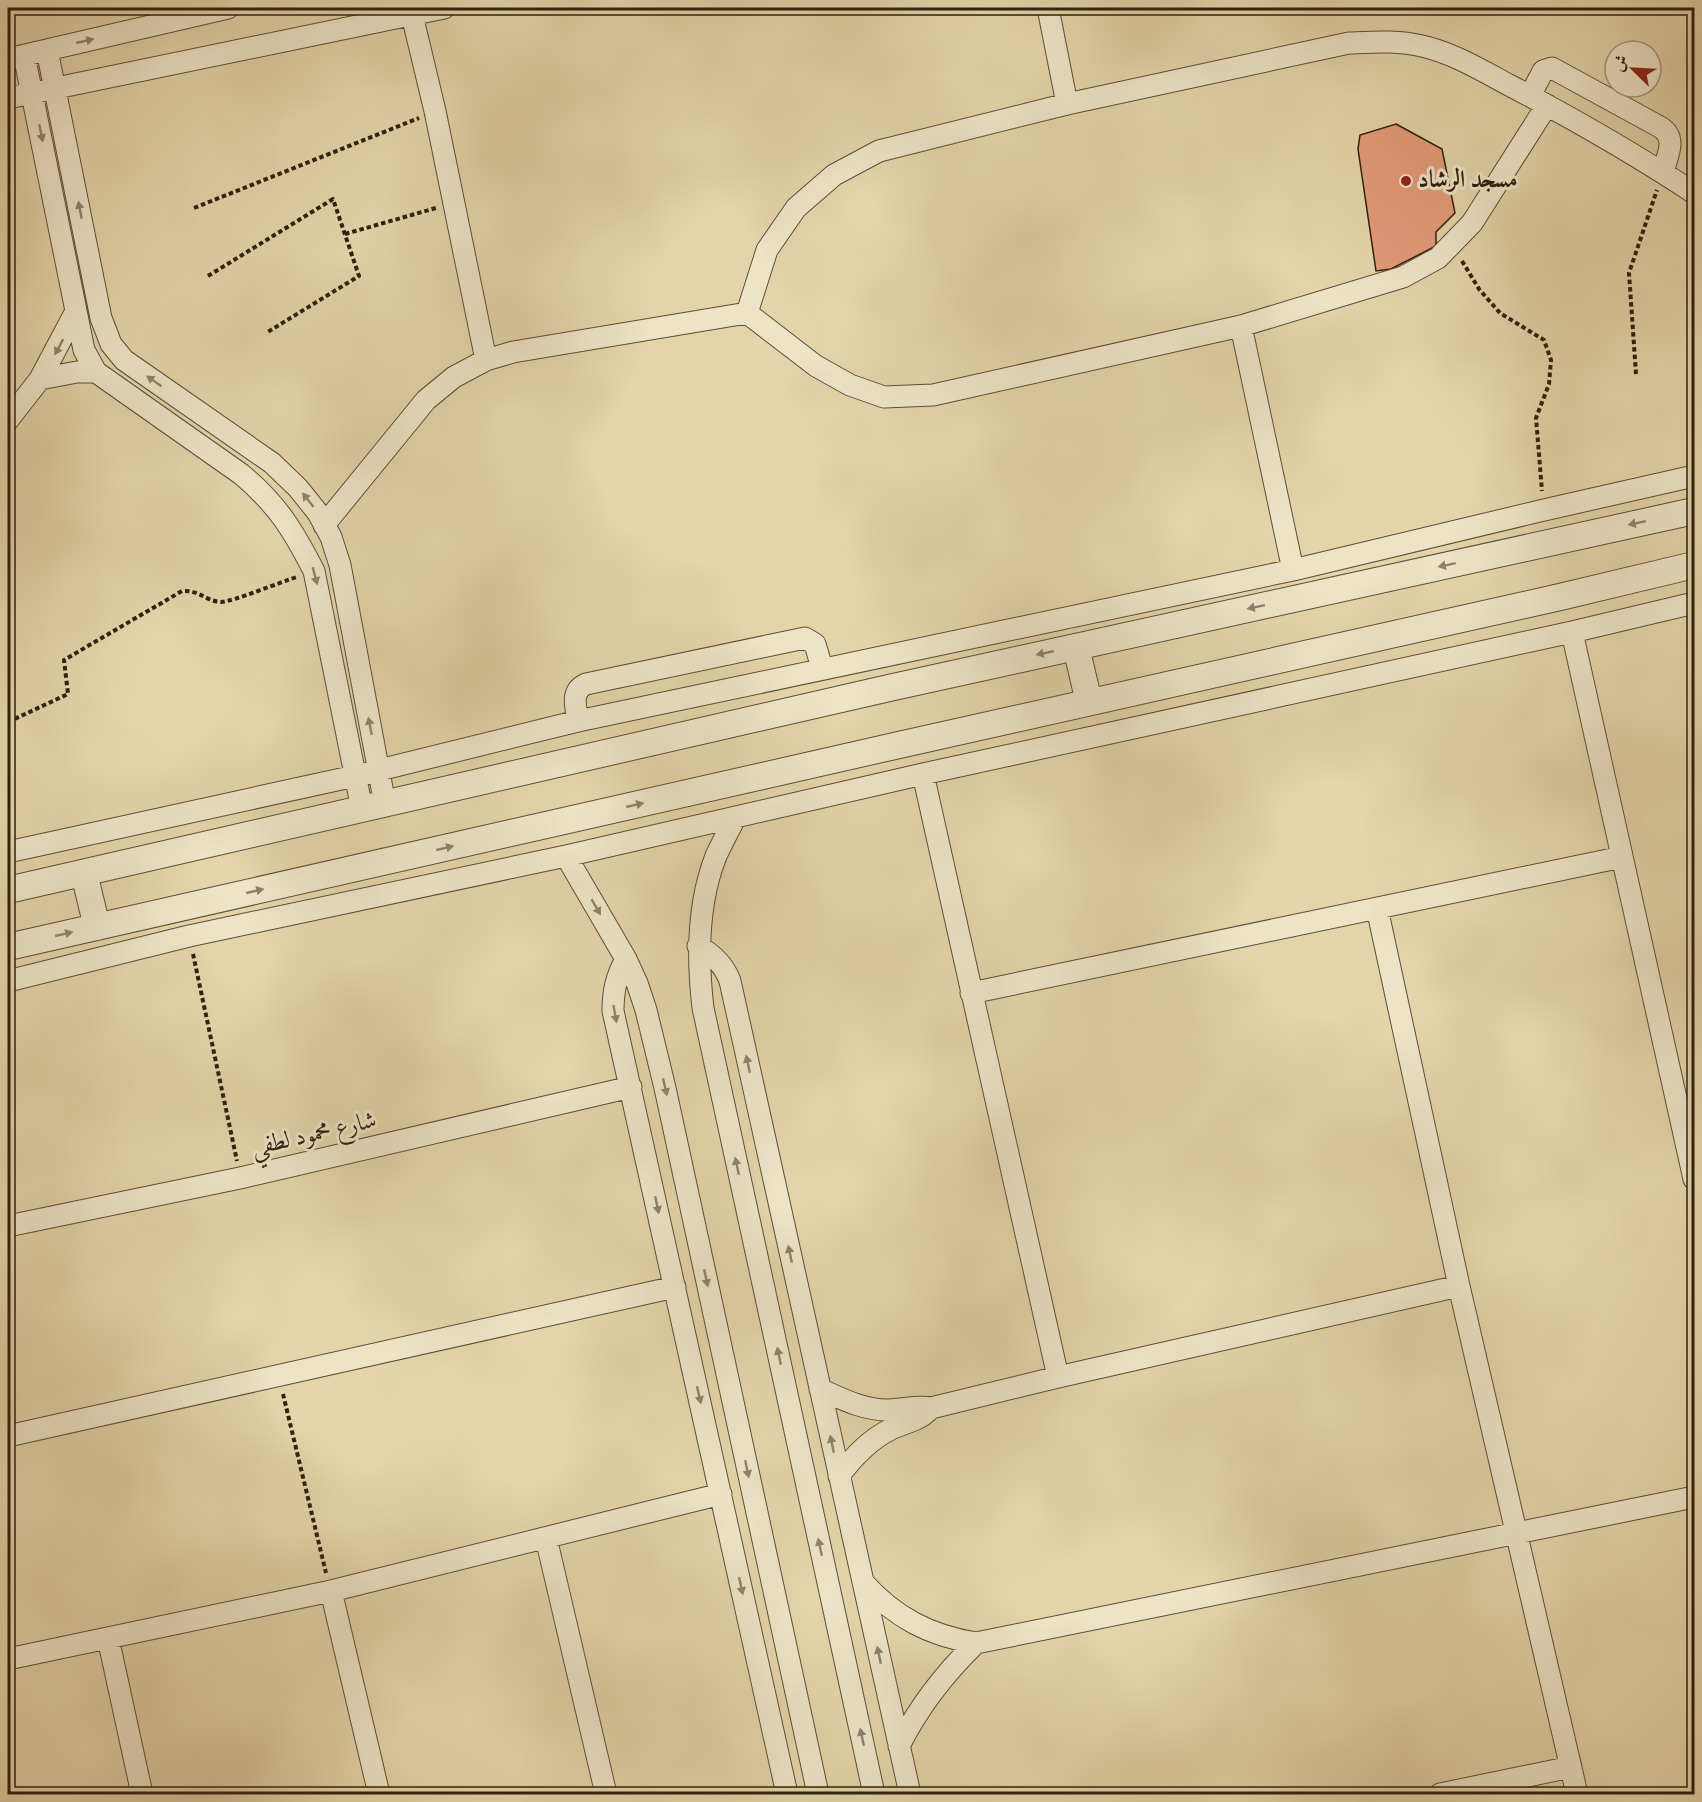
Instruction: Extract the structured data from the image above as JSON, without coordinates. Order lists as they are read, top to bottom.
{
  "streets": {
    "street": ["شارع محمود لطفي"]
  },
  "places": ["مسجد الرشاد"],
  "north": "top left"
}
